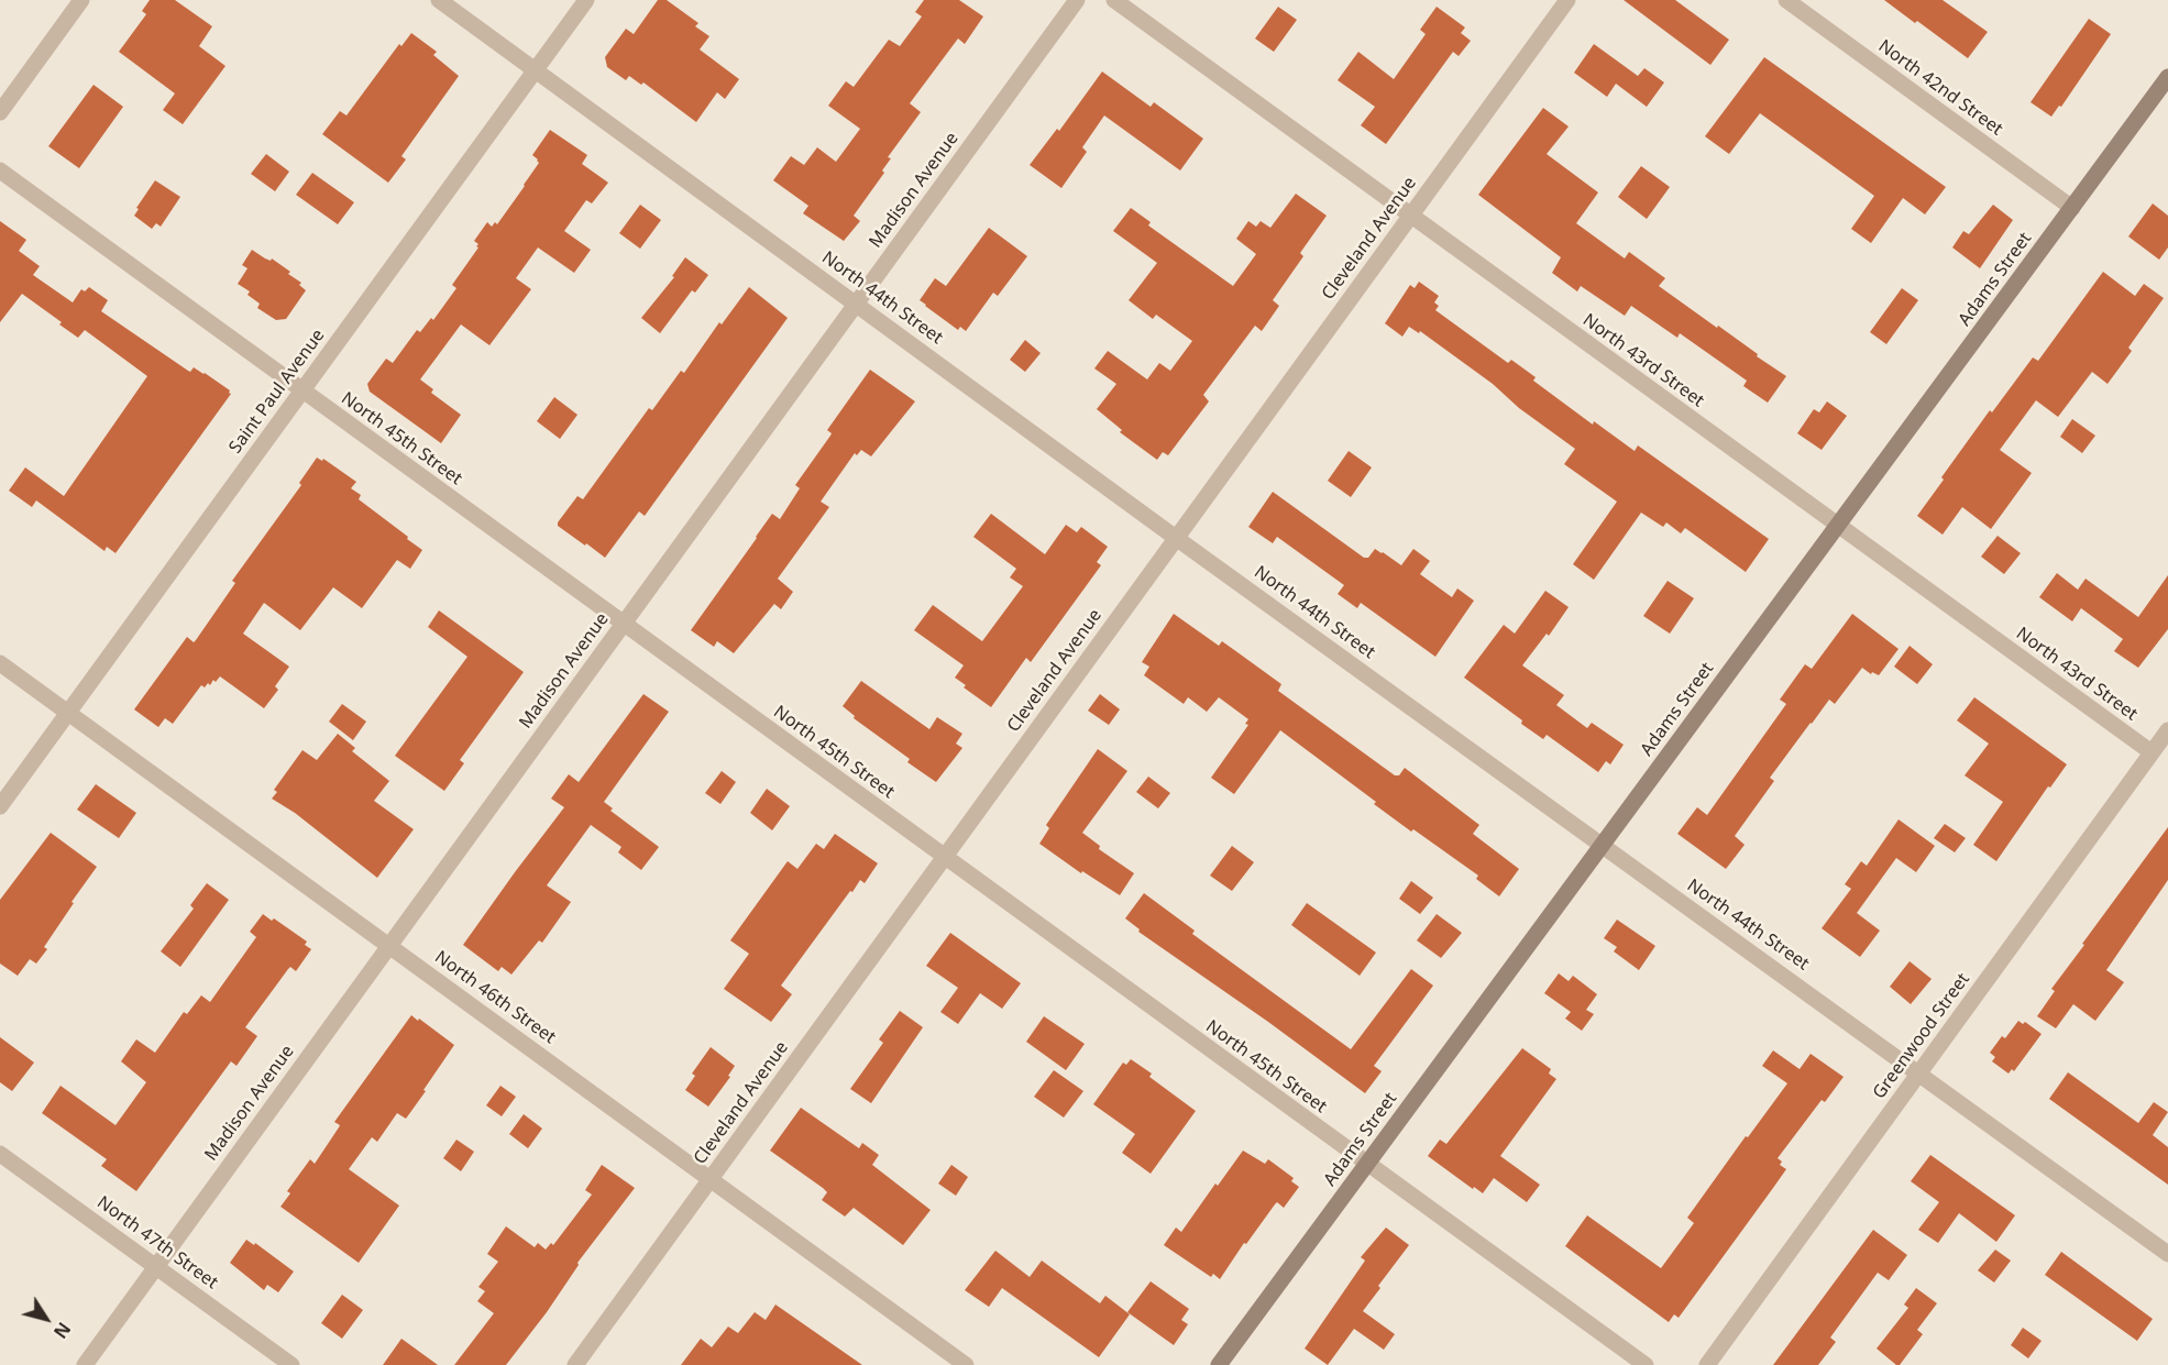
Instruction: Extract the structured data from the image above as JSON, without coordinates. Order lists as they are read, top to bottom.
{
  "streets": {
    "main road": ["Adams Street"],
    "street": [
      "North 42nd Street",
      "Madison Avenue",
      "Cleveland Avenue",
      "North 44th Street",
      "North 43rd Street",
      "Saint Paul Avenue",
      "North 45th Street",
      "North 46th Street",
      "Greenwood Street",
      "North 47th Street"
    ]
  },
  "crossings": [
    ["North 42nd Street", "Adams Street"],
    ["Madison Avenue", "North 44th Street"],
    ["Madison Avenue", "North 45th Street"],
    ["Madison Avenue", "North 46th Street"],
    ["Madison Avenue", "North 47th Street"],
    ["Cleveland Avenue", "North 44th Street"],
    ["Cleveland Avenue", "North 43rd Street"],
    ["Cleveland Avenue", "North 45th Street"],
    ["Cleveland Avenue", "North 46th Street"],
    ["Adams Street", "North 44th Street"],
    ["Adams Street", "North 43rd Street"],
    ["Adams Street", "North 45th Street"],
    ["North 44th Street", "Saint Paul Avenue"],
    ["North 44th Street", "Greenwood Street"],
    ["North 43rd Street", "Greenwood Street"],
    ["Saint Paul Avenue", "North 45th Street"],
    ["Saint Paul Avenue", "North 46th Street"]
  ],
  "north": "bottom right"
}
